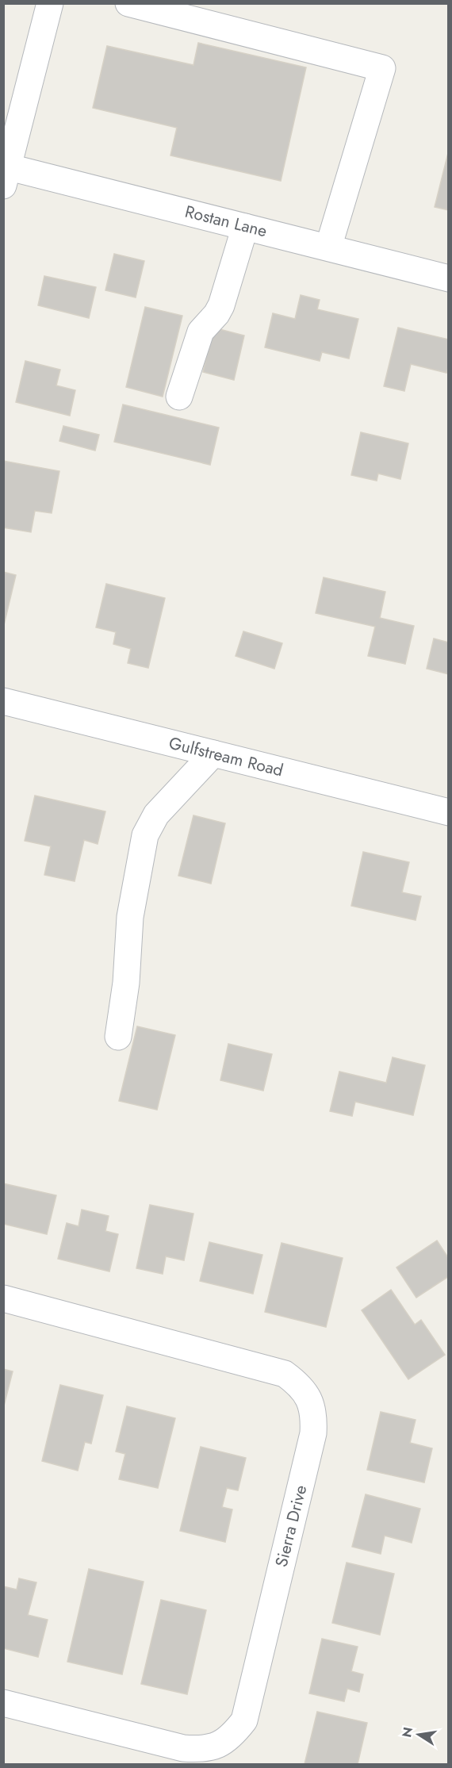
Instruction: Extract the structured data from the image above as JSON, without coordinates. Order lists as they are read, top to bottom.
{
  "streets": {
    "street": ["Rostan Lane", "Gulfstream Road", "Sierra Drive"]
  },
  "north": "left"
}
